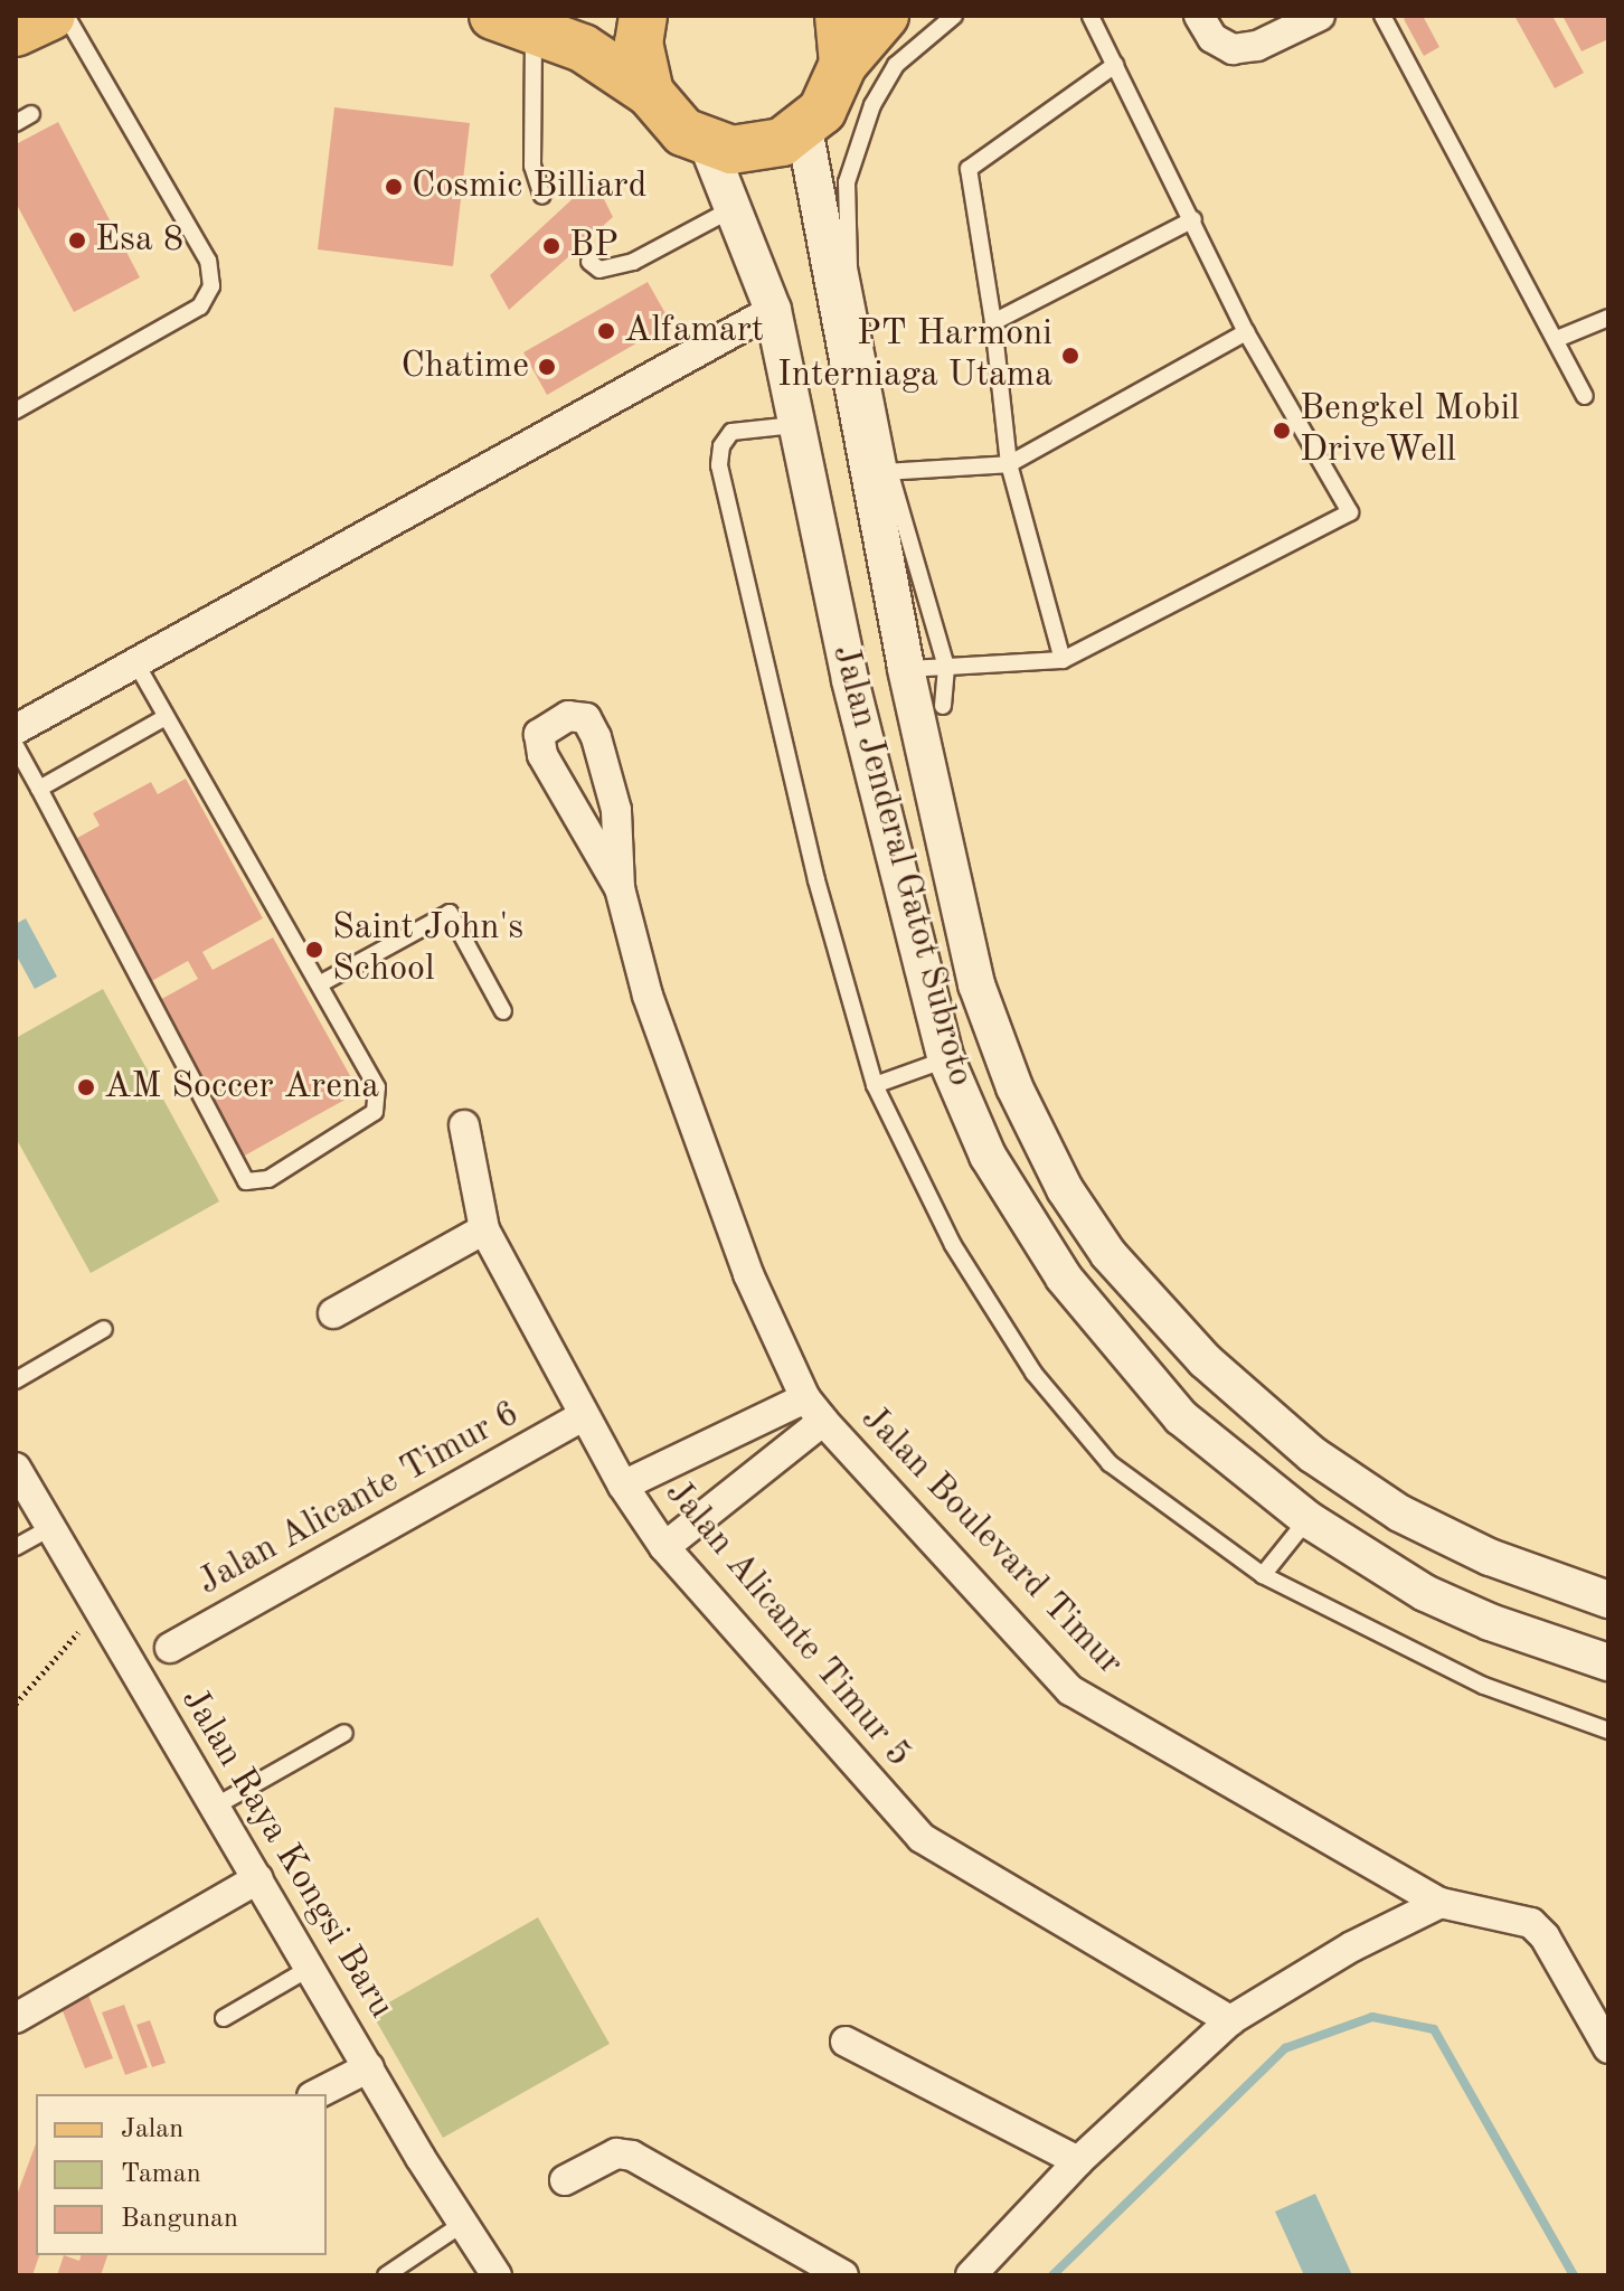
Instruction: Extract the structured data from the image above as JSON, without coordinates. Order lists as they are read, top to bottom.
{
  "streets": {
    "street": [
      "Jalan Jenderal Gatot Subroto",
      "Jalan Alicante Timur 6",
      "Jalan Boulevard Timur",
      "Jalan Alicante Timur 5",
      "Jalan Raya Kongsi Baru"
    ]
  },
  "crossings": [
    ["Jalan Alicante Timur 6", "Jalan Alicante Timur 5"]
  ],
  "places": [
    "Cosmic Billiard",
    "Esa 8",
    "BP",
    "Alfamart",
    "PT Harmoni Interniaga Utama",
    "Chatime",
    "Bengkel Mobil DriveWell",
    "Saint John's School",
    "AM Soccer Arena"
  ],
  "legend": ["Jalan", "Taman", "Bangunan"]
}
